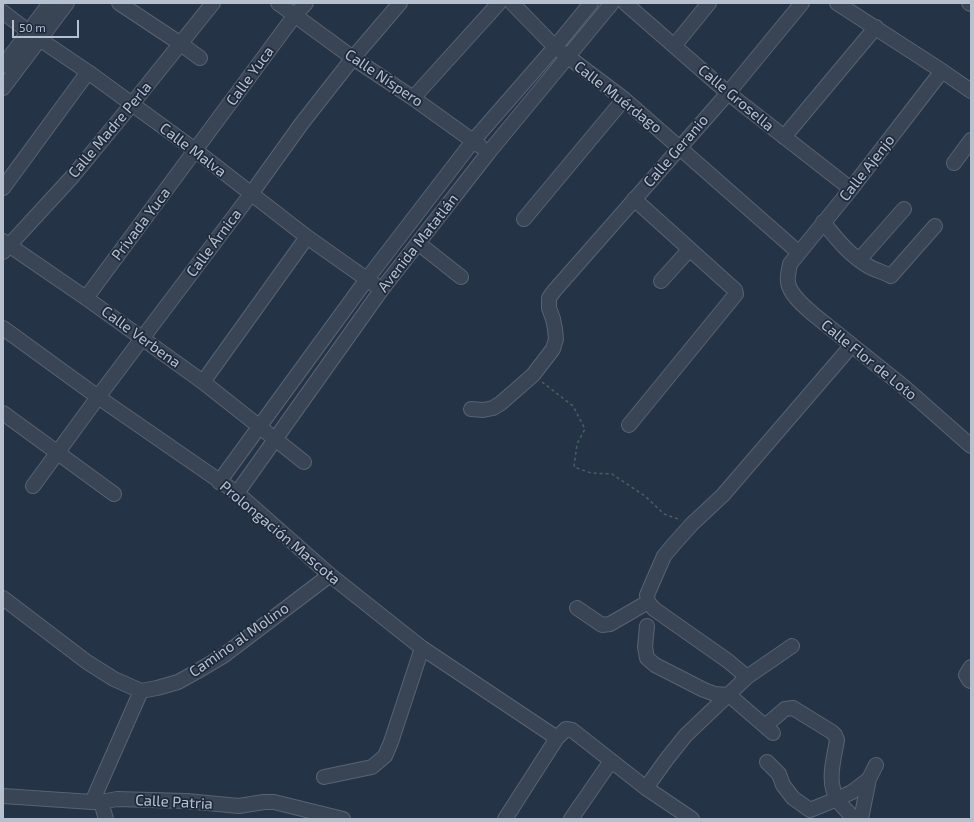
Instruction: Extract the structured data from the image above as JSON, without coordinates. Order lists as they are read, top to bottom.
{
  "streets": {
    "street": [
      "Calle Yuca",
      "Calle Níspero",
      "Calle Muérdago",
      "Calle Grosella",
      "Calle Madre Perla",
      "Calle Malva",
      "Calle Geranio",
      "Calle Ajenjo",
      "Privada Yuca",
      "Calle Árnica",
      "Avenida Matatlán",
      "Calle Verbena",
      "Calle Flor de Loto",
      "Prolongación Mascota",
      "Camino al Molino",
      "Calle Patria"
    ]
  },
  "crossings": [
    ["Calle Yuca", "Calle Níspero"],
    ["Calle Yuca", "Calle Malva"],
    ["Calle Yuca", "Privada Yuca"],
    ["Calle Níspero", "Calle Árnica"],
    ["Calle Níspero", "Avenida Matatlán"],
    ["Calle Muérdago", "Calle Geranio"],
    ["Calle Muérdago", "Calle Ajenjo"],
    ["Calle Muérdago", "Avenida Matatlán"],
    ["Calle Muérdago", "Calle Flor de Loto"],
    ["Calle Grosella", "Calle Geranio"],
    ["Calle Grosella", "Calle Ajenjo"],
    ["Calle Madre Perla", "Calle Malva"],
    ["Calle Madre Perla", "Calle Verbena"],
    ["Calle Malva", "Privada Yuca"],
    ["Calle Malva", "Calle Árnica"],
    ["Calle Malva", "Avenida Matatlán"],
    ["Calle Ajenjo", "Calle Flor de Loto"],
    ["Privada Yuca", "Calle Verbena"],
    ["Calle Árnica", "Calle Verbena"],
    ["Calle Árnica", "Prolongación Mascota"],
    ["Avenida Matatlán", "Calle Verbena"],
    ["Avenida Matatlán", "Prolongación Mascota"],
    ["Prolongación Mascota", "Camino al Molino"]
  ],
  "scale_bar": "50 m"
}
